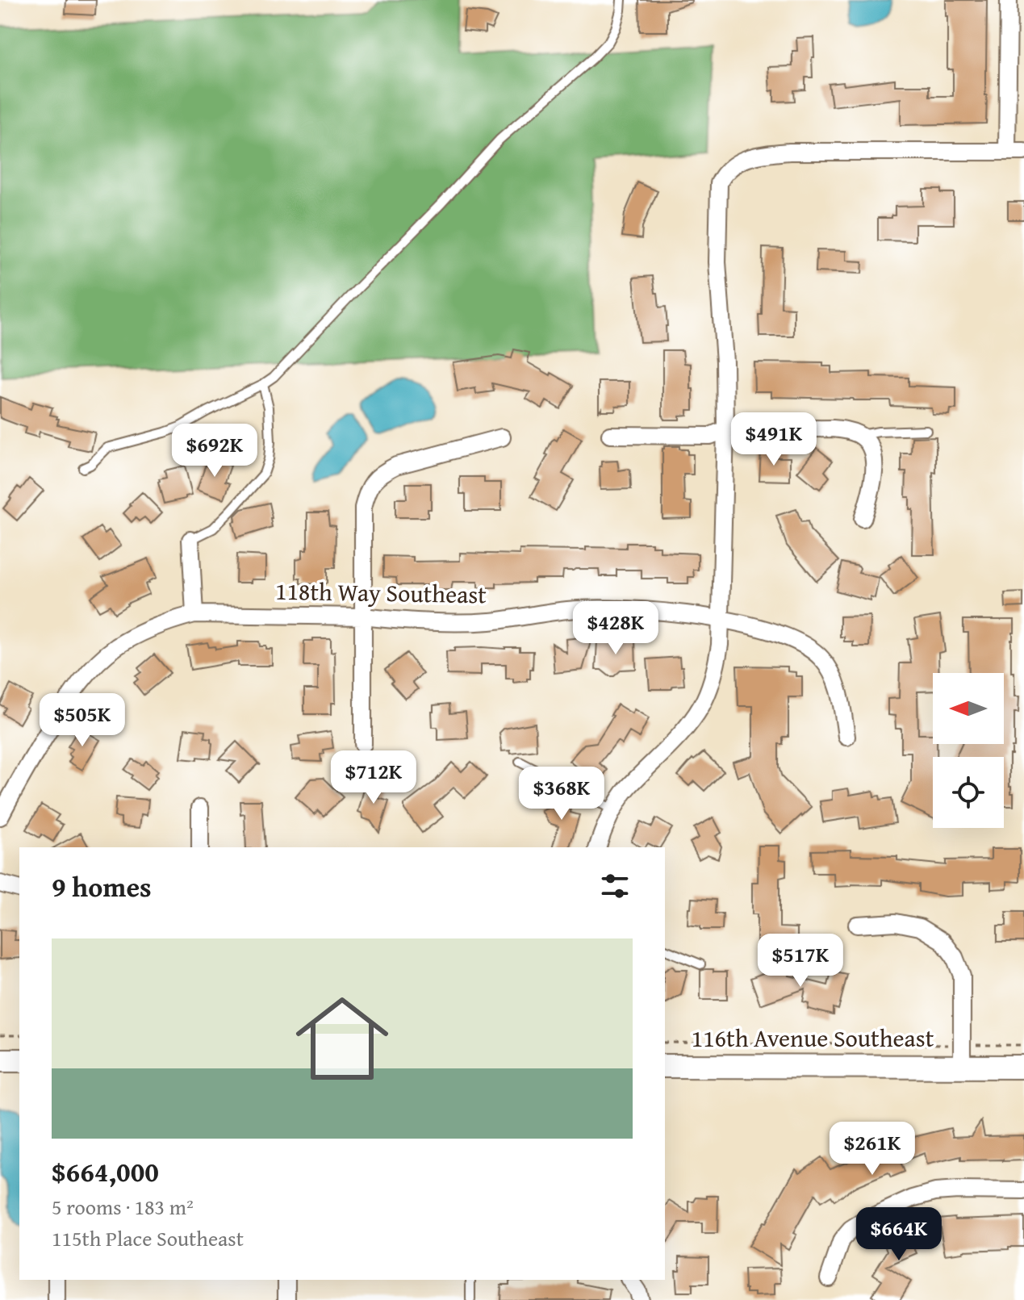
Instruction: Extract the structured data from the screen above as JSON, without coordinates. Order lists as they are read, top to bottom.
{
  "streets": {
    "main road": ["116th Avenue Southeast"],
    "street": ["118th Way Southeast"]
  },
  "north": "left",
  "page": {
    "price": [
      "$491K",
      "$692K",
      "$428K",
      "$505K",
      "$712K",
      "$368K",
      "$517K",
      "$261K",
      "$664K"
    ],
    "heading": "9 homes",
    "list": [
      {
        "name": "$664,000",
        "note": "5 rooms · 183 m² · 115th Place Southeast"
      }
    ]
  }
}
